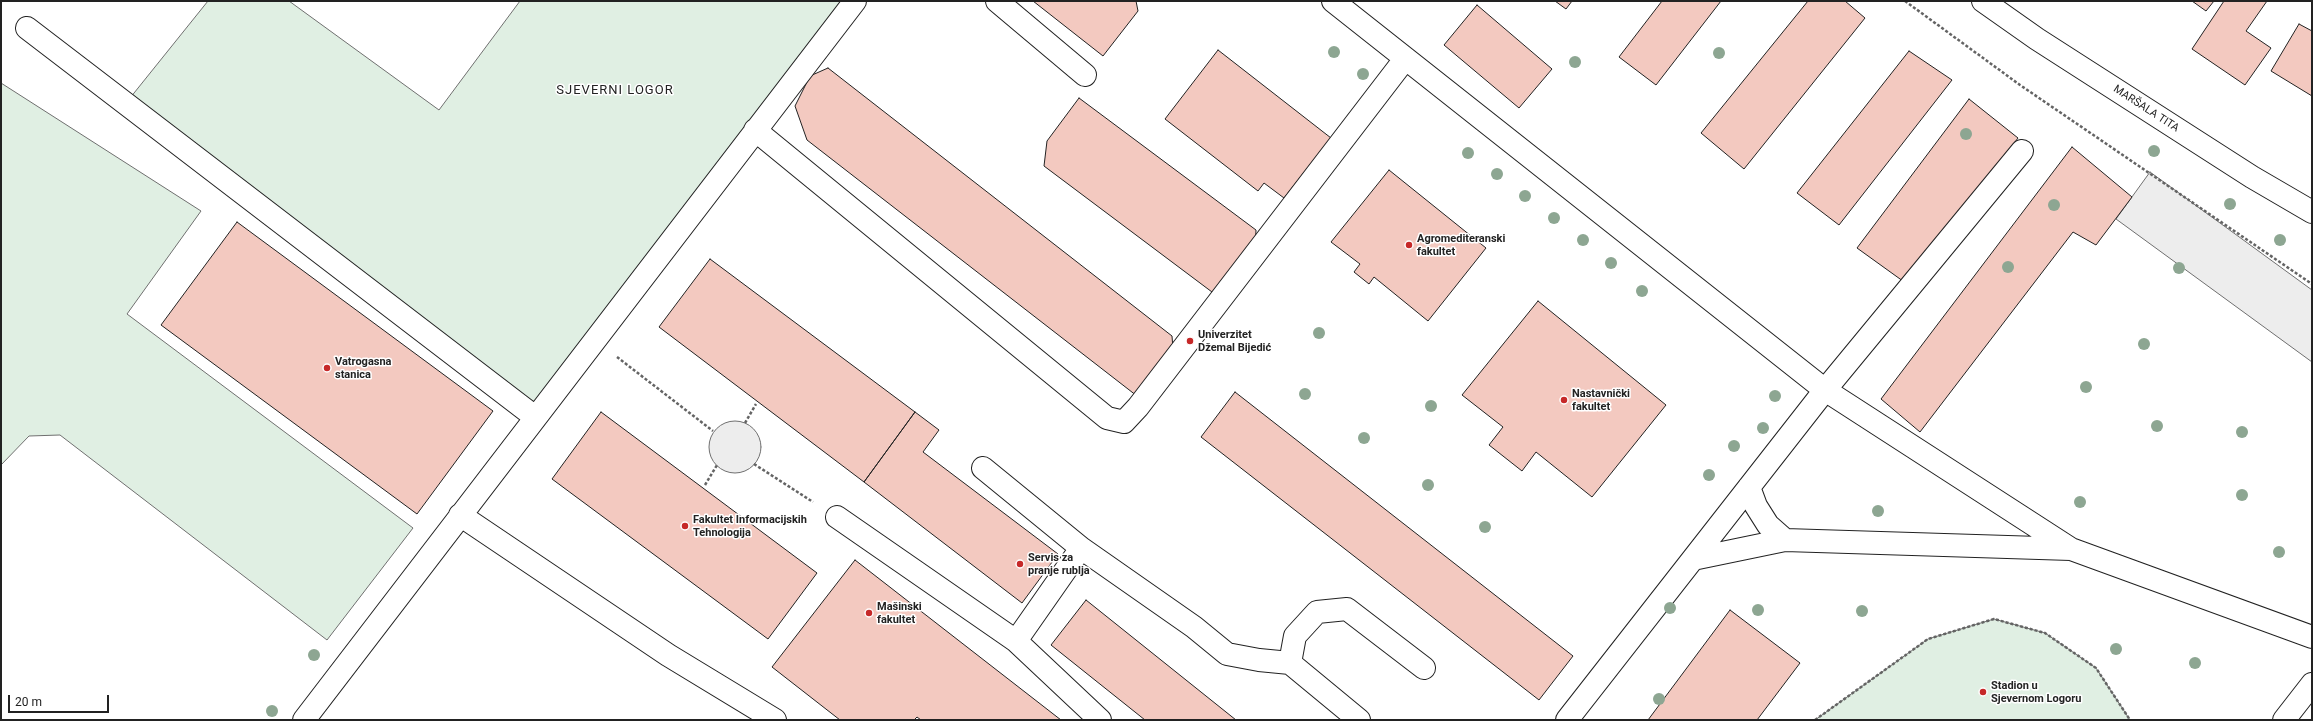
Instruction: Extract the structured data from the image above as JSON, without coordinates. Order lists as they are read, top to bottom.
{
  "streets": {
    "street": ["MARŠALA TITA"]
  },
  "districts": ["SJEVERNI LOGOR"],
  "places": [
    "Agromediteranski fakultet",
    "Univerzitet Džemal Bijedić",
    "Vatrogasna stanica",
    "Nastavnički fakultet",
    "Fakultet Informacijskih Tehnologija",
    "Servis za pranje rublja",
    "Mašinski fakultet",
    "Stadion u Sjevernom Logoru"
  ],
  "scale_bar": "20 m"
}
